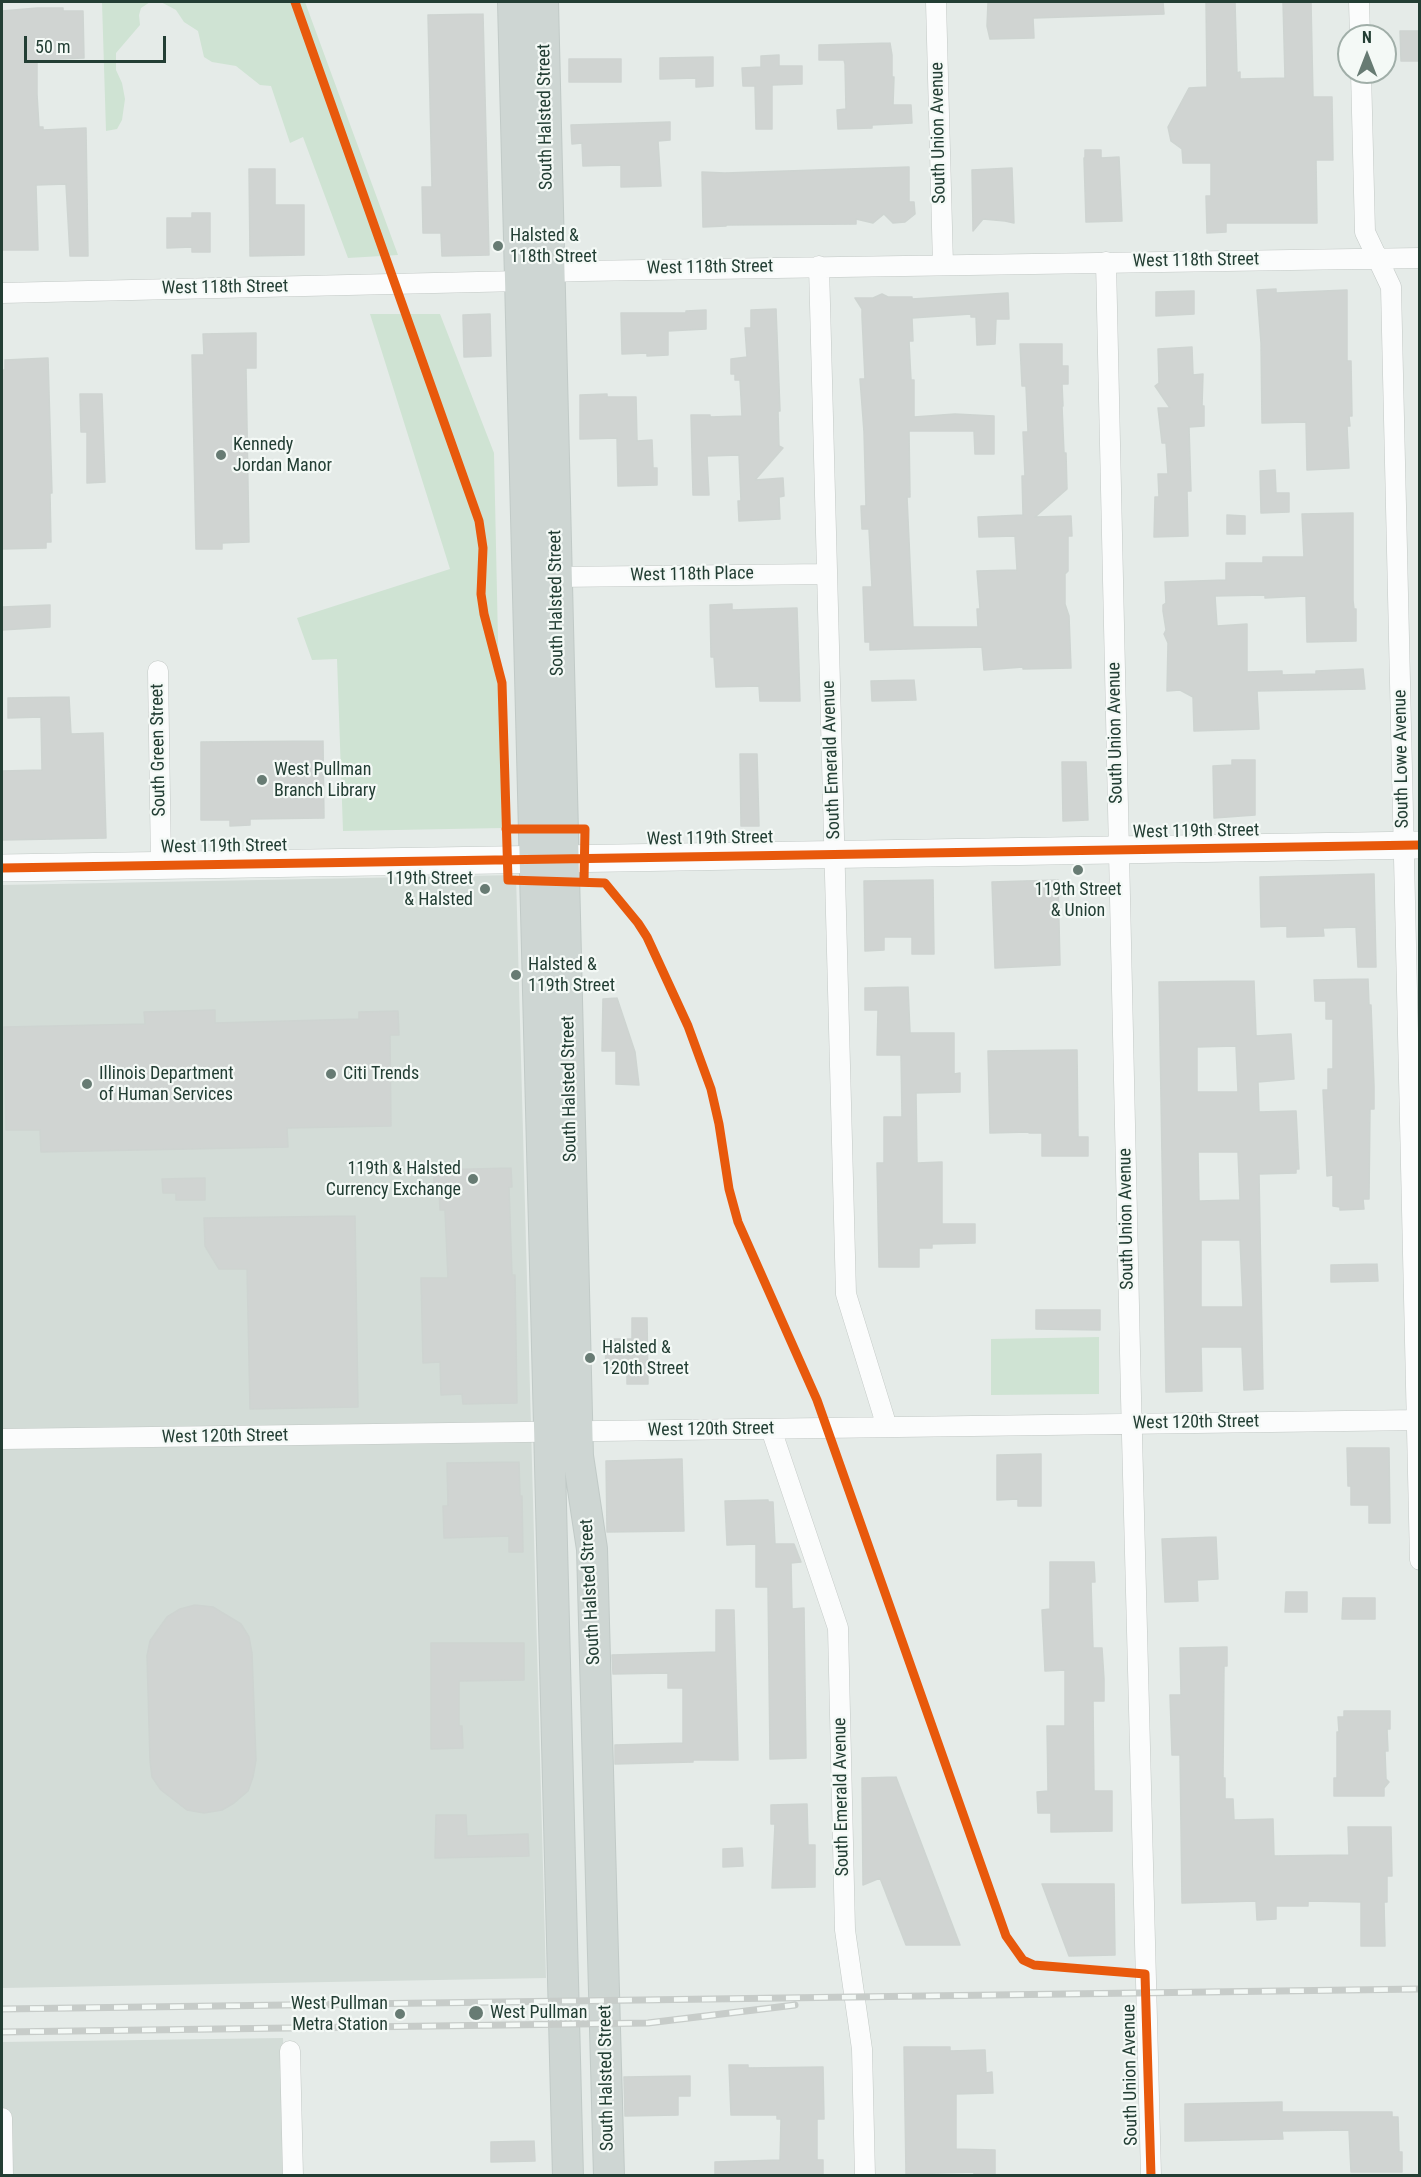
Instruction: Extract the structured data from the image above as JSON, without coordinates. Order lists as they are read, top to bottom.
{
  "streets": {
    "main road": ["South Halsted Street"],
    "street": [
      "South Union Avenue",
      "West 118th Street",
      "West 118th Place",
      "South Green Street",
      "South Lowe Avenue",
      "South Emerald Avenue",
      "West 119th Street",
      "West 120th Street"
    ]
  },
  "crossings": [
    ["South Halsted Street", "West 118th Street"],
    ["South Halsted Street", "West 118th Place"],
    ["South Halsted Street", "West 119th Street"],
    ["South Halsted Street", "West 120th Street"],
    ["South Union Avenue", "West 118th Street"],
    ["South Union Avenue", "West 119th Street"],
    ["South Union Avenue", "West 120th Street"],
    ["West 118th Street", "South Lowe Avenue"],
    ["West 118th Street", "South Emerald Avenue"],
    ["West 118th Place", "South Emerald Avenue"],
    ["South Green Street", "West 119th Street"],
    ["South Lowe Avenue", "West 119th Street"],
    ["South Lowe Avenue", "West 120th Street"],
    ["South Emerald Avenue", "West 119th Street"],
    ["South Emerald Avenue", "West 120th Street"]
  ],
  "places": [
    "Halsted & 118th Street",
    "Kennedy Jordan Manor",
    "West Pullman Branch Library",
    "119th Street & Union",
    "119th Street & Halsted",
    "Halsted & 119th Street",
    "Citi Trends",
    "Illinois Department of Human Services",
    "119th & Halsted Currency Exchange",
    "Halsted & 120th Street",
    "West Pullman",
    "West Pullman Metra Station"
  ],
  "scale_bar": "50 m",
  "north": "top"
}
